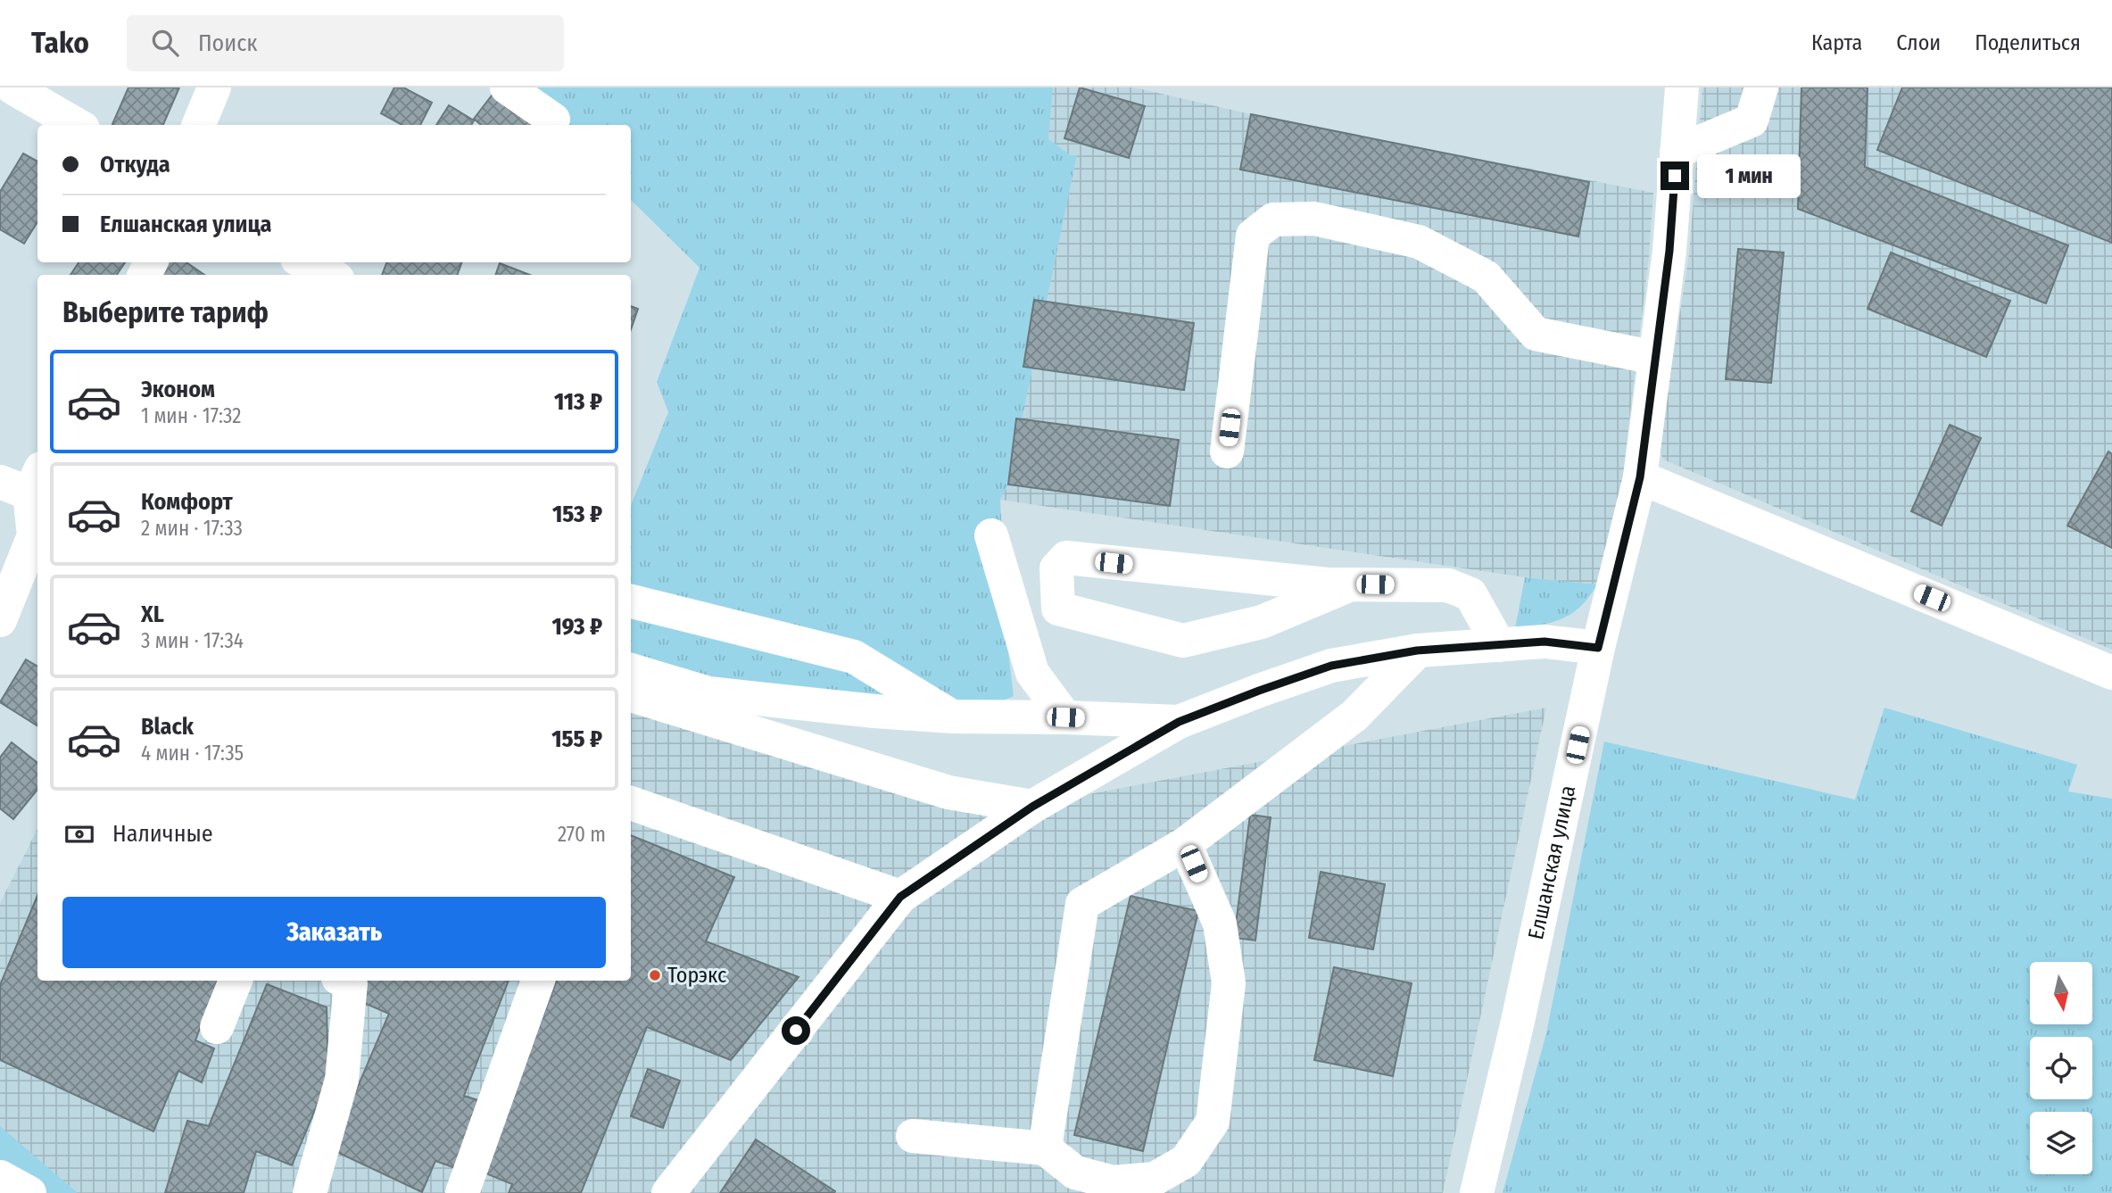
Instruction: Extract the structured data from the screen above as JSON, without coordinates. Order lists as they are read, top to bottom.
{
  "streets": {
    "street": ["Елшанская улица"]
  },
  "places": ["Торэкс"],
  "north": "bottom",
  "page": {
    "header": "Tako",
    "search": "Поиск",
    "nav": ["Карта", "Слои", "Поделиться"],
    "banner": ["Откуда", "Елшанская улица"],
    "bubble": "1 мин",
    "heading": "Выберите тариф",
    "list": [
      {
        "name": "Эконом",
        "note": "1 мин · 17:32",
        "value": "113 ₽"
      },
      {
        "name": "Комфорт",
        "note": "2 мин · 17:33",
        "value": "153 ₽"
      },
      {
        "name": "XL",
        "note": "3 мин · 17:34",
        "value": "193 ₽"
      },
      {
        "name": "Black",
        "note": "4 мин · 17:35",
        "value": "155 ₽"
      }
    ],
    "pay": ["Наличные", "270 m"],
    "buttons": "Заказать"
  }
}
